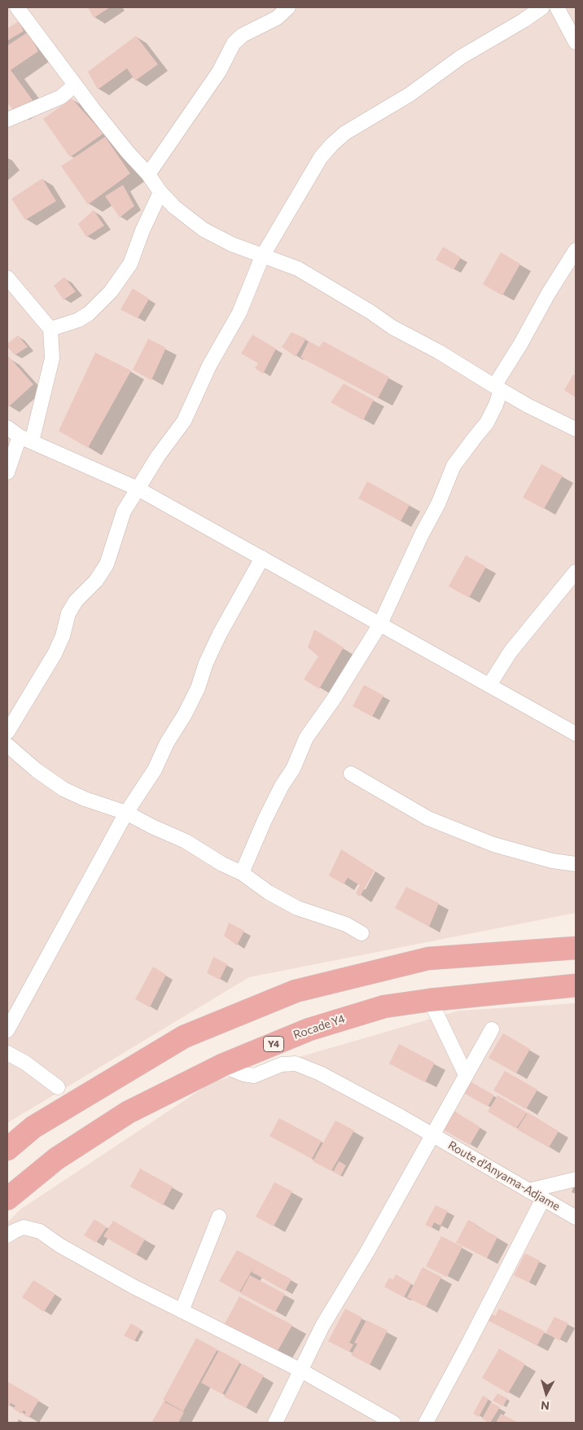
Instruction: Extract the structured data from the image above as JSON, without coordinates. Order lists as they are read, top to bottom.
{
  "streets": {
    "highway": ["Rocade Y4", "Y4"],
    "street": ["Route d'Anyama-Adjame"]
  },
  "crossings": [
    ["Rocade Y4", "Route d'Anyama-Adjame"]
  ],
  "north": "bottom"
}
